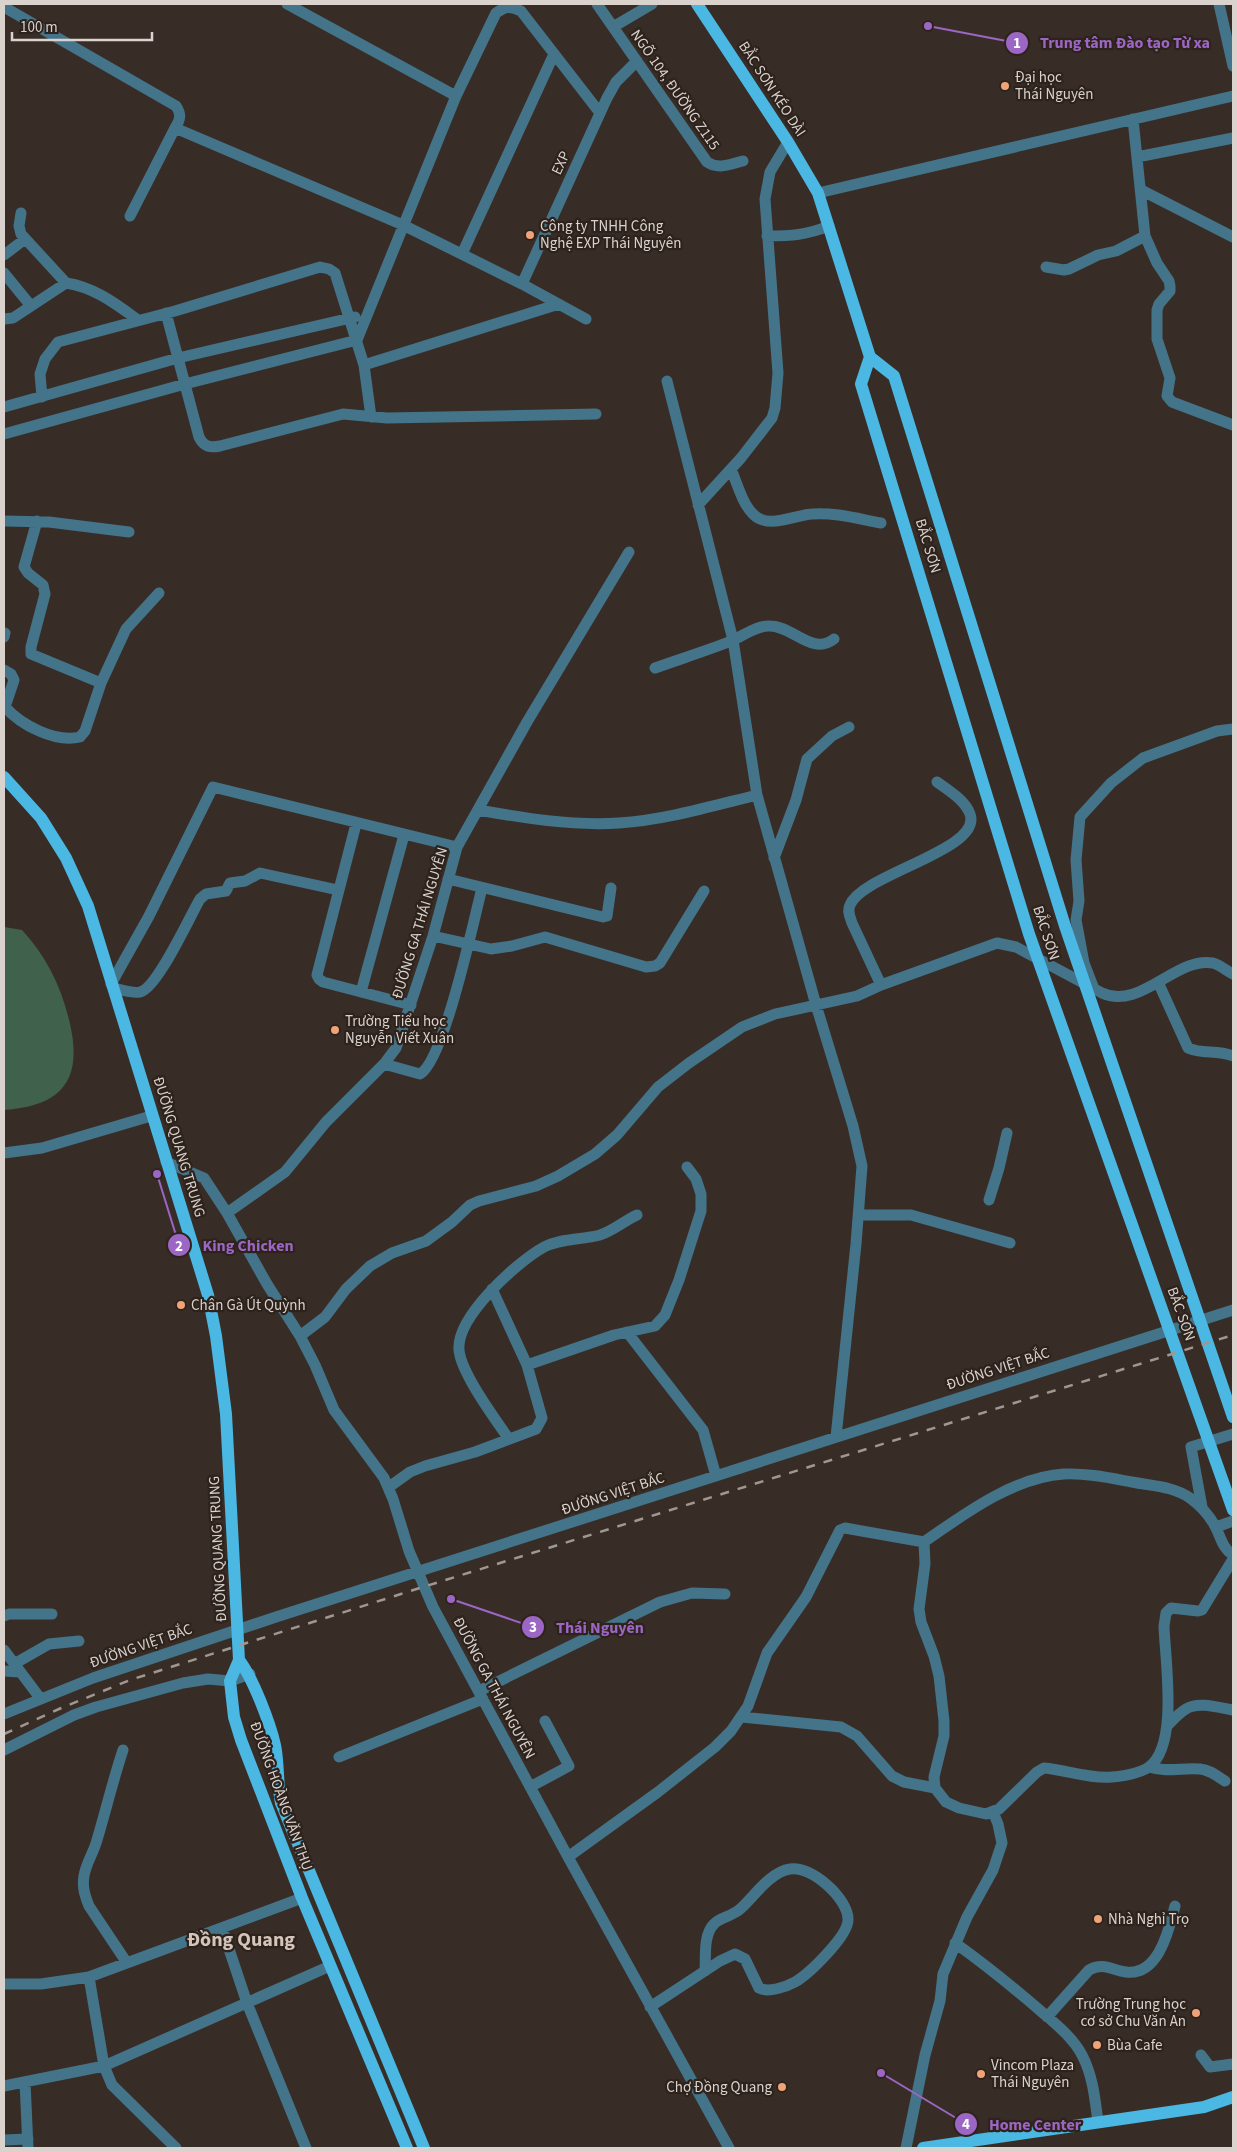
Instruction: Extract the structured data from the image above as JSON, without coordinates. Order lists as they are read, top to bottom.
{
  "streets": {
    "main road": [
      "BẮC SƠN KÉO DÀI",
      "BẮC SƠN",
      "ĐƯỜNG QUANG TRUNG",
      "ĐƯỜNG HOÀNG VĂN THỤ"
    ],
    "street": [
      "NGÕ 104, ĐƯỜNG Z115",
      "EXP",
      "ĐƯỜNG GA THÁI NGUYÊN",
      "ĐƯỜNG VIỆT BẮC"
    ]
  },
  "crossings": [
    ["NGÕ 104, ĐƯỜNG Z115", "EXP"],
    ["ĐƯỜNG GA THÁI NGUYÊN", "ĐƯỜNG QUANG TRUNG"],
    ["ĐƯỜNG GA THÁI NGUYÊN", "ĐƯỜNG VIỆT BẮC"],
    ["ĐƯỜNG QUANG TRUNG", "ĐƯỜNG VIỆT BẮC"],
    ["ĐƯỜNG QUANG TRUNG", "ĐƯỜNG HOÀNG VĂN THỤ"]
  ],
  "districts": ["Đồng Quang"],
  "places": [
    "Trung tâm Đào tạo Từ xa",
    "Đại học Thái Nguyên",
    "Công ty TNHH Công Nghệ EXP Thái Nguyên",
    "Trường Tiểu học Nguyễn Viết Xuân",
    "King Chicken",
    "Chân Gà Út Quỳnh",
    "Thái Nguyên",
    "Nhà Nghỉ Trọ",
    "Trường Trung học cơ sở Chu Văn An",
    "Bùa Cafe",
    "Home Center",
    "Vincom Plaza Thái Nguyên",
    "Chợ Đồng Quang"
  ],
  "scale_bar": "100 m"
}
